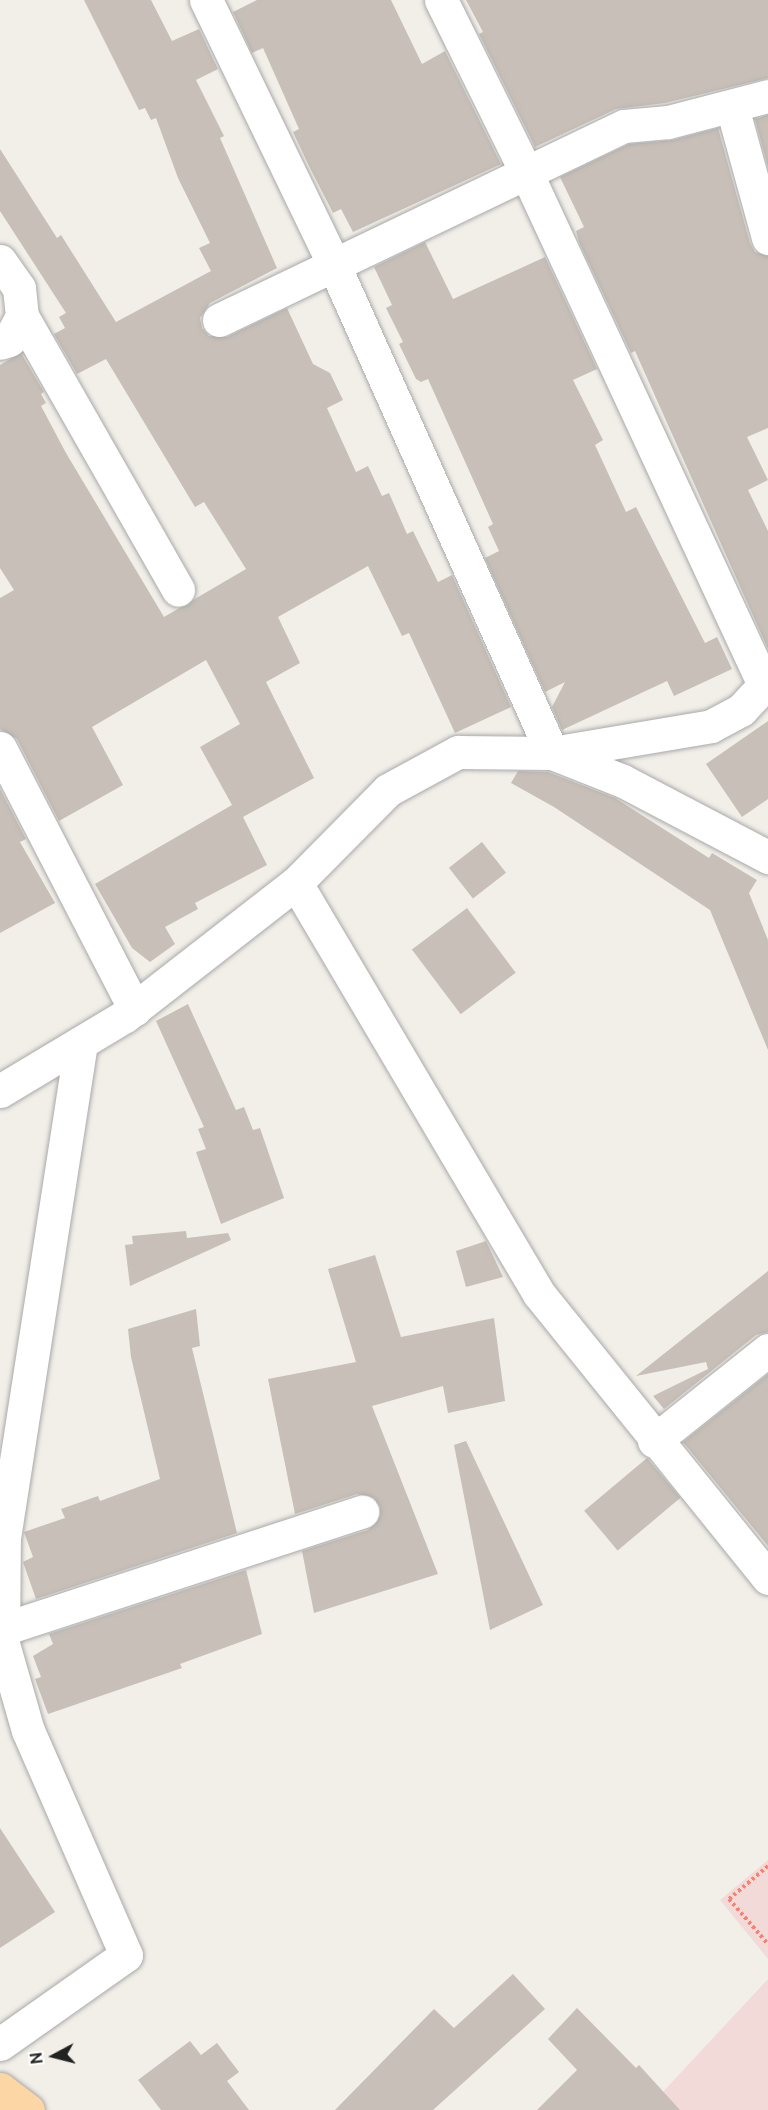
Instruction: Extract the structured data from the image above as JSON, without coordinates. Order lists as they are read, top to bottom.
{
  "north": "left"
}
